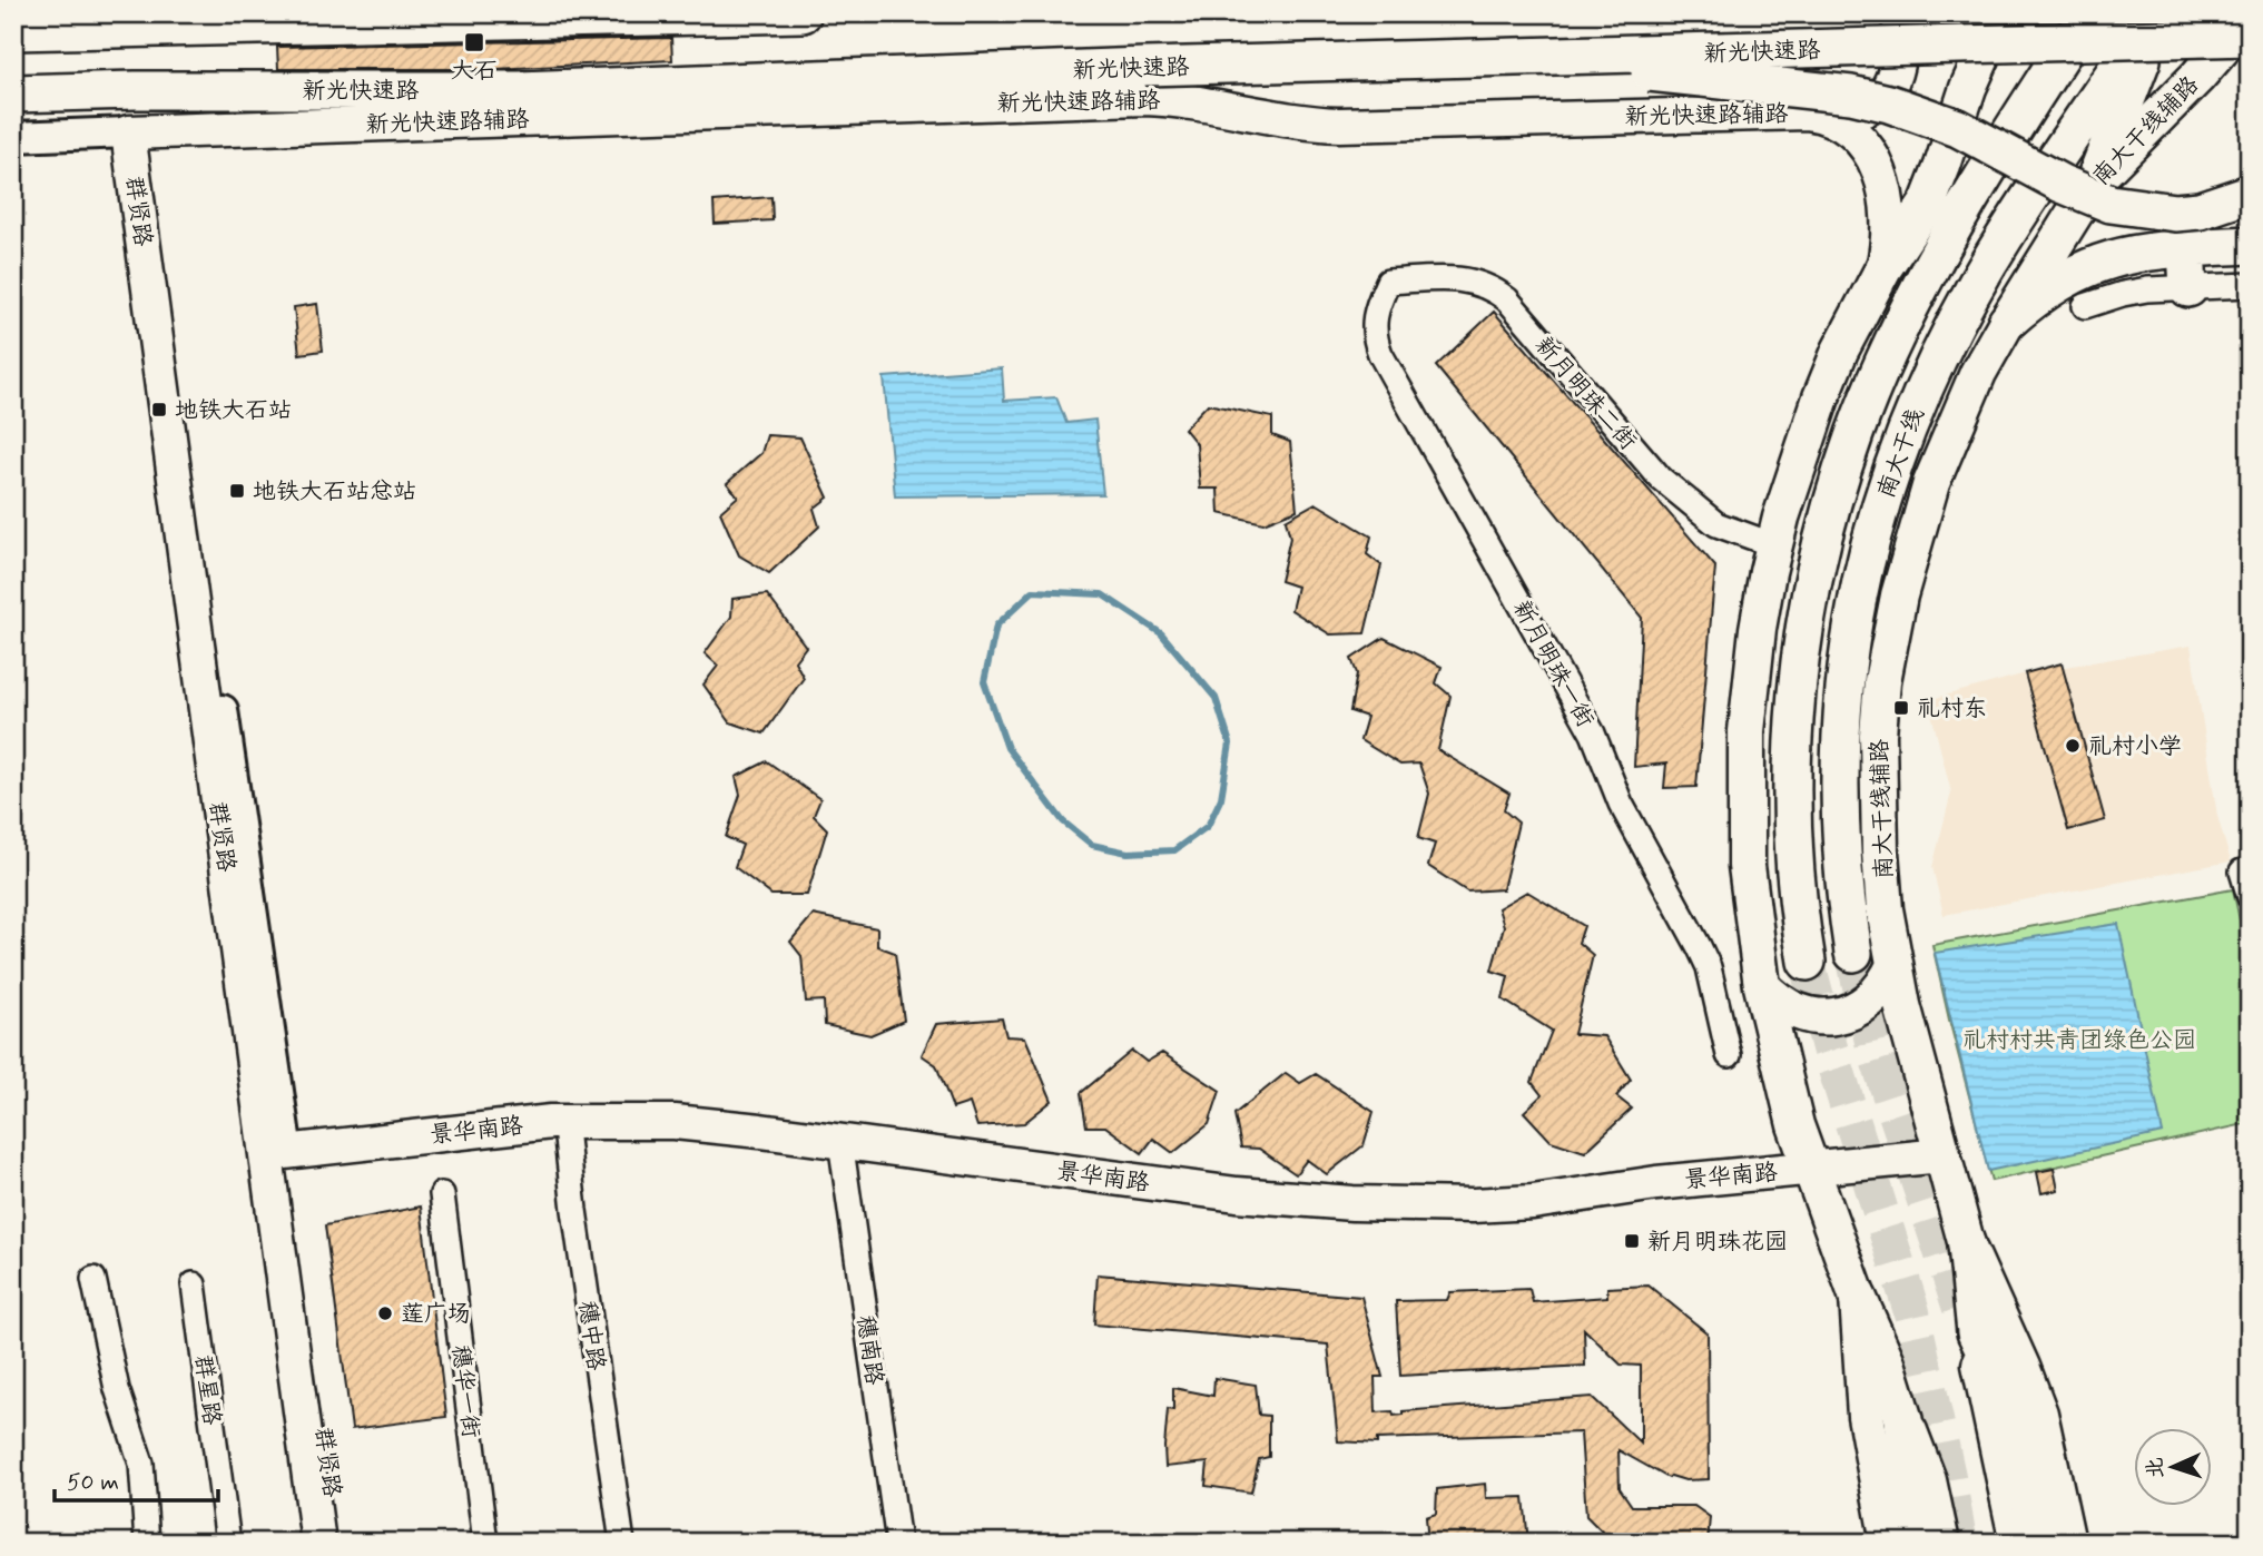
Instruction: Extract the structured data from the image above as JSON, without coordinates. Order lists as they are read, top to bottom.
{
  "streets": {
    "highway": ["新光快速路", "南大干线"],
    "main road": [
      "新光快速路辅路",
      "南大干线辅路",
      "群贤路",
      "景华南路"
    ],
    "street": [
      "新月明珠二街",
      "新月明珠一街",
      "穗中路",
      "穗南路",
      "群星路",
      "穗华一街"
    ]
  },
  "crossings": [
    ["新光快速路辅路", "群贤路"],
    ["南大干线辅路", "景华南路"],
    ["群贤路", "景华南路"],
    ["新月明珠二街", "新月明珠一街"]
  ],
  "parks": ["礼村村共青团绿色公园"],
  "places": {
    "transit": [
      "大石",
      "地铁大石站",
      "地铁大石站总站",
      "礼村东",
      "新月明珠花园"
    ],
    "other": ["礼村小学", "莲广场"]
  },
  "scale_bar": "50 m",
  "north": "left"
}
